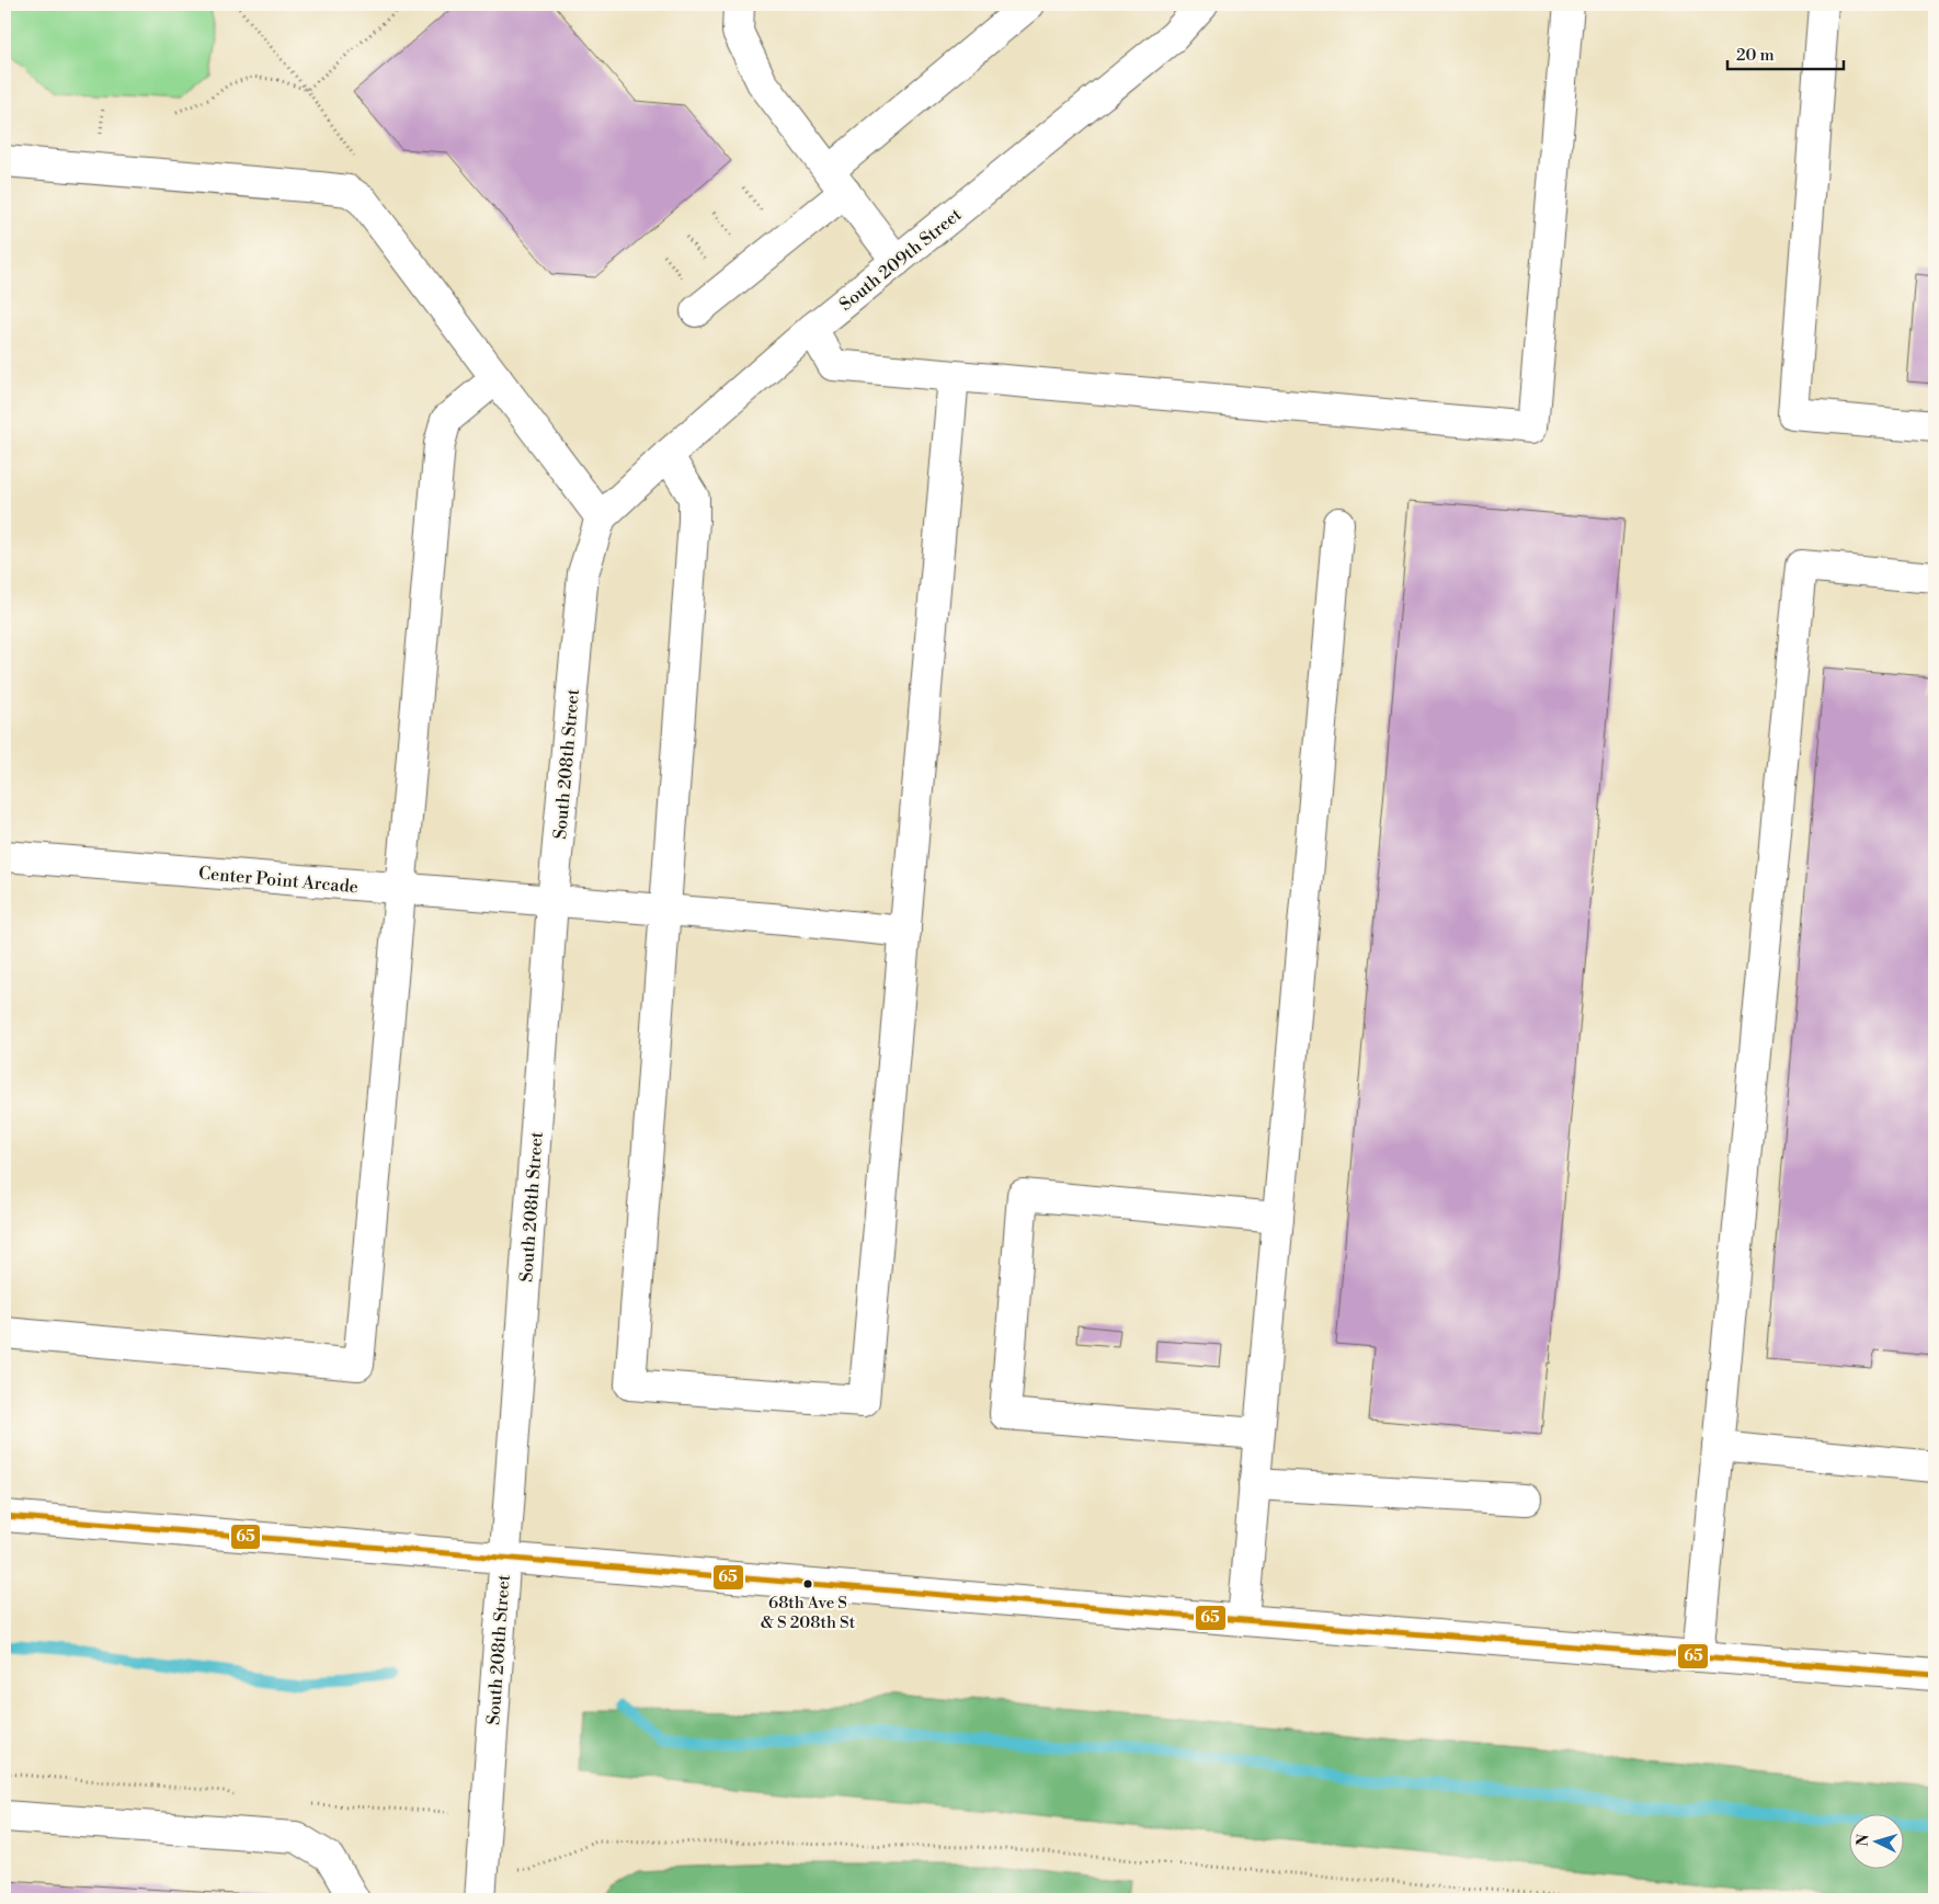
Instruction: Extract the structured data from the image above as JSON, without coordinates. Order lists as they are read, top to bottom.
{
  "streets": {
    "street": ["South 209th Street", "South 208th Street", "Center Point Arcade"]
  },
  "crossings": [
    ["South 209th Street", "South 208th Street"],
    ["South 208th Street", "Center Point Arcade"]
  ],
  "places": ["68th Ave S & S 208th St"],
  "lines": ["transit line 65"],
  "scale_bar": "20 m",
  "north": "left"
}
